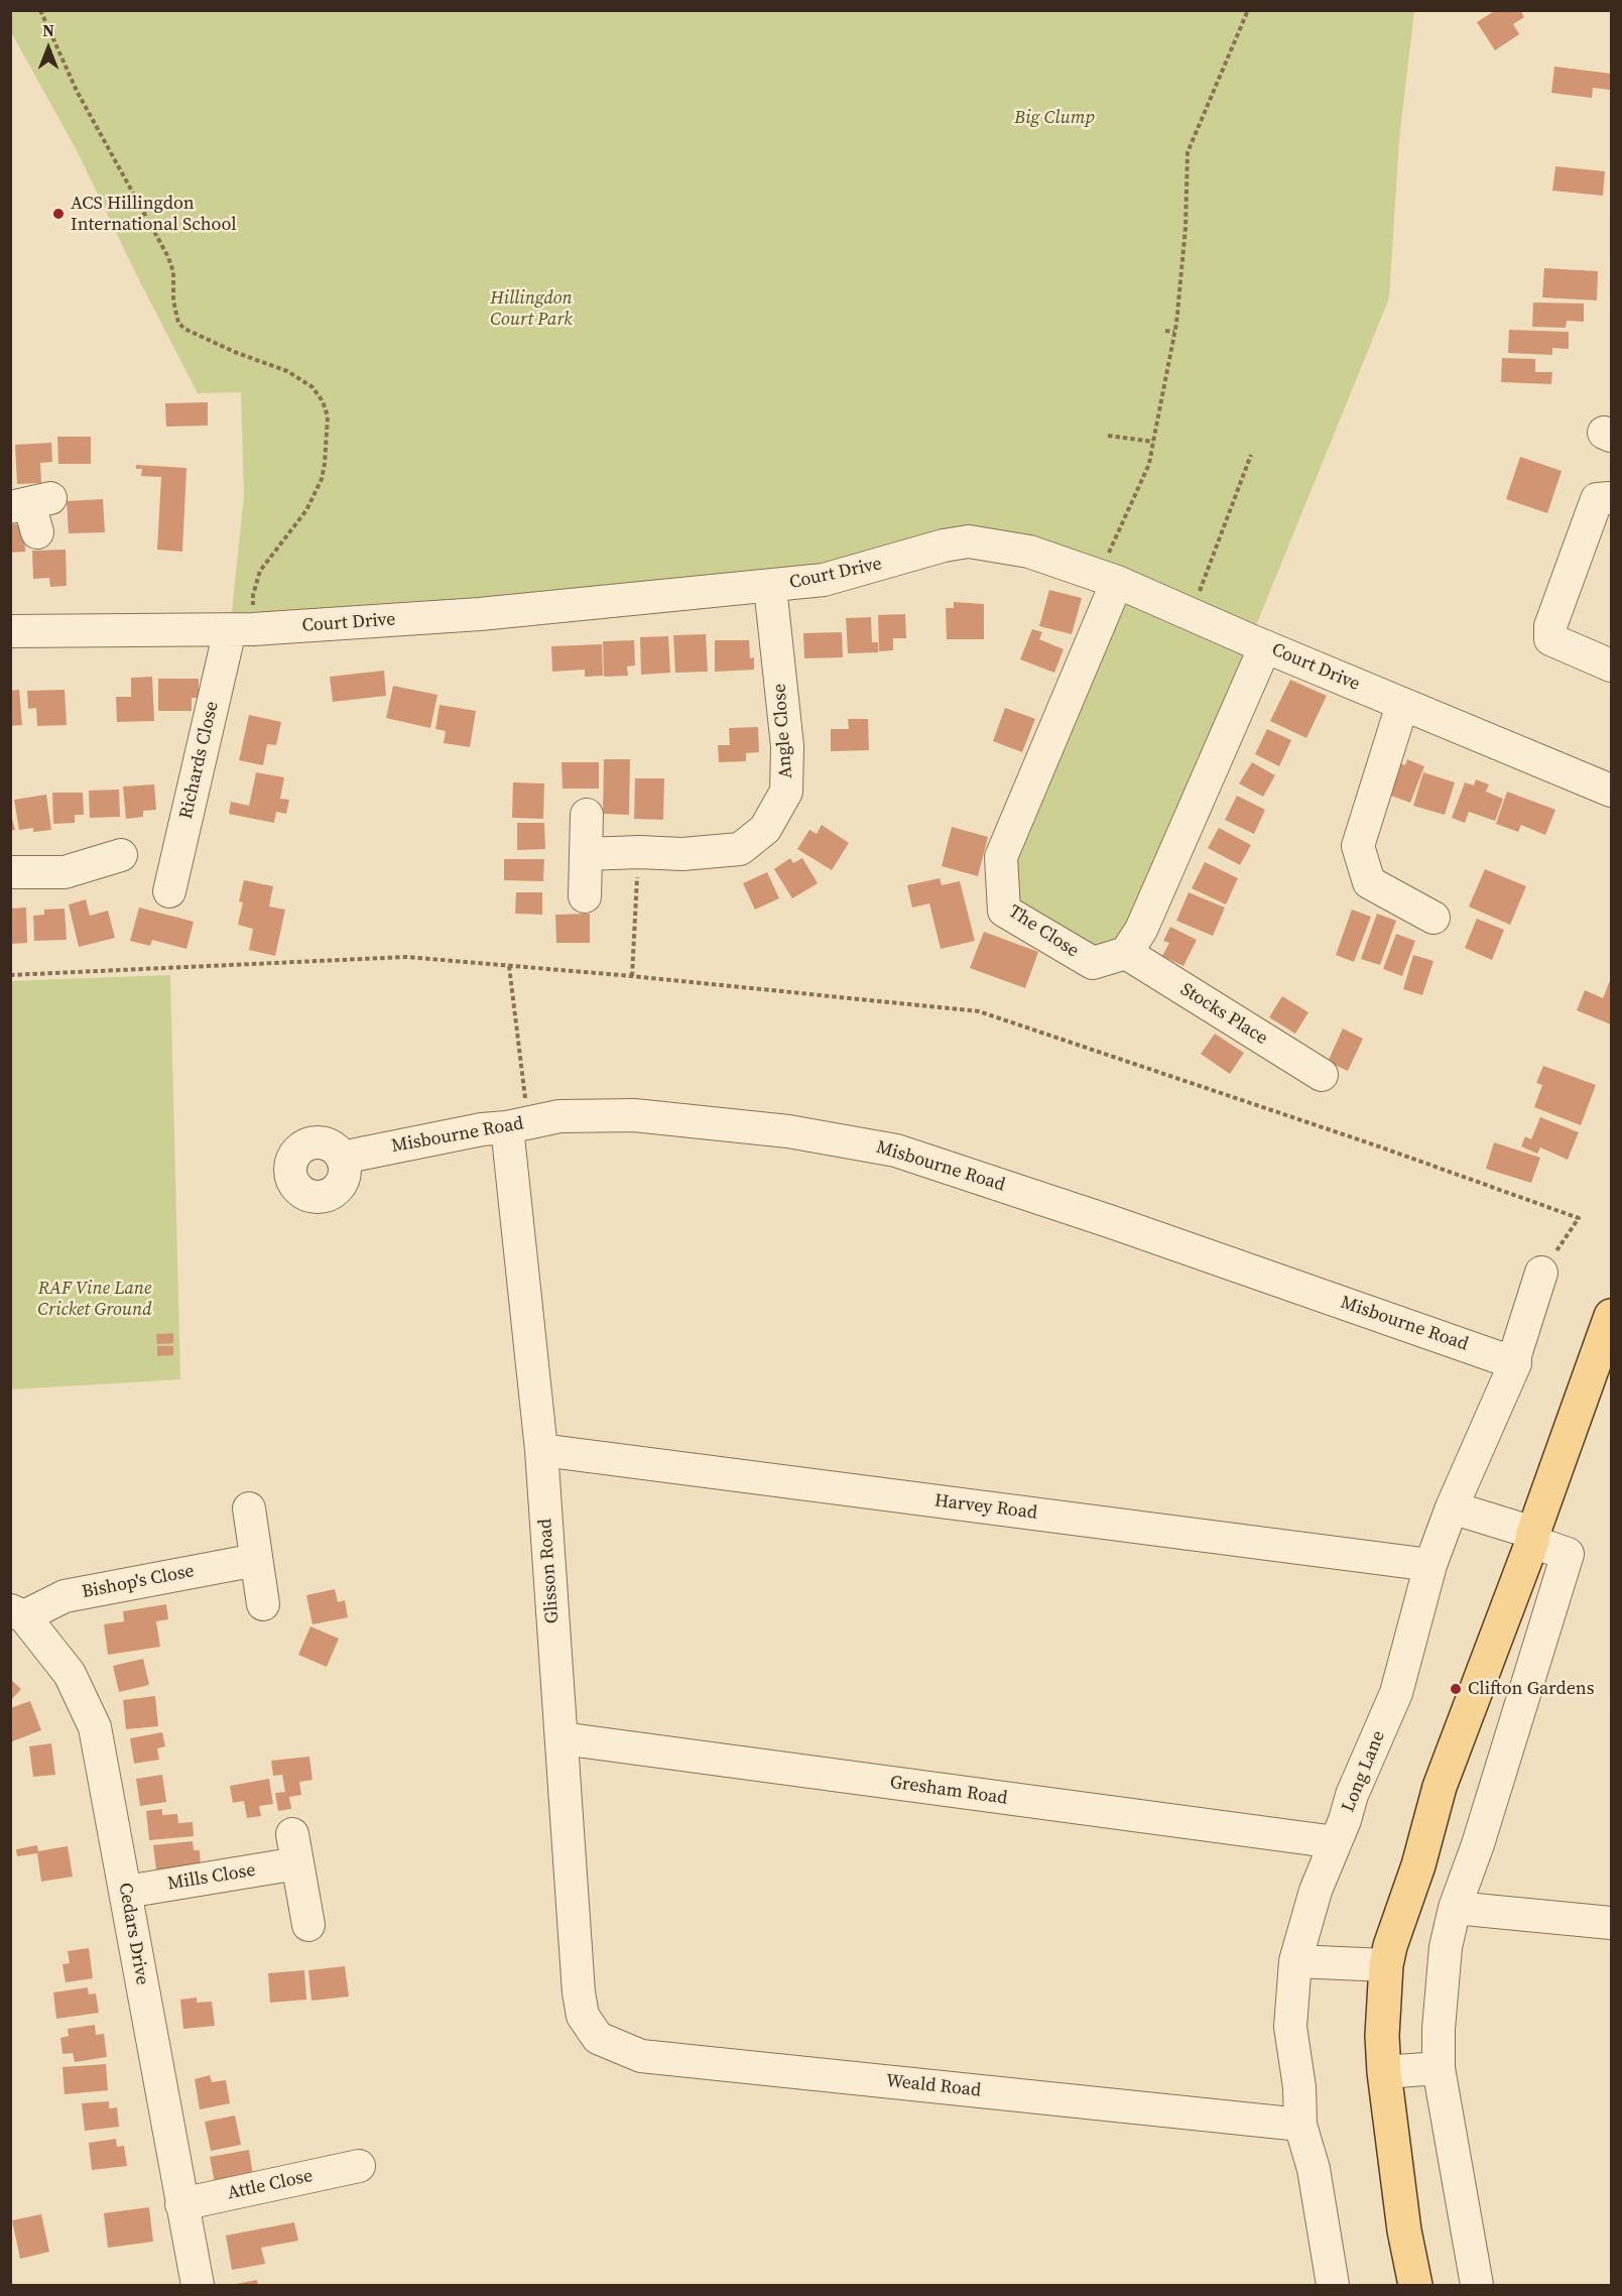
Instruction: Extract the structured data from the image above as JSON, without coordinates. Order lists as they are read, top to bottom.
{
  "streets": {
    "street": [
      "Court Drive",
      "Angle Close",
      "Richards Close",
      "The Close",
      "Stocks Place",
      "Misbourne Road",
      "Harvey Road",
      "Glisson Road",
      "Bishop's Close",
      "Long Lane",
      "Gresham Road",
      "Mills Close",
      "Cedars Drive",
      "Weald Road",
      "Attle Close"
    ]
  },
  "crossings": [
    ["Court Drive", "Angle Close"],
    ["Court Drive", "Richards Close"],
    ["Court Drive", "The Close"],
    ["The Close", "Stocks Place"],
    ["Misbourne Road", "Glisson Road"],
    ["Misbourne Road", "Long Lane"],
    ["Harvey Road", "Glisson Road"],
    ["Harvey Road", "Long Lane"],
    ["Glisson Road", "Gresham Road"],
    ["Glisson Road", "Weald Road"],
    ["Bishop's Close", "Cedars Drive"],
    ["Long Lane", "Gresham Road"],
    ["Long Lane", "Weald Road"],
    ["Mills Close", "Cedars Drive"],
    ["Cedars Drive", "Attle Close"]
  ],
  "parks": ["Big Clump", "Hillingdon Court Park", "RAF Vine Lane Cricket Ground"],
  "places": ["ACS Hillingdon International School", "Clifton Gardens"],
  "north": "top"
}
